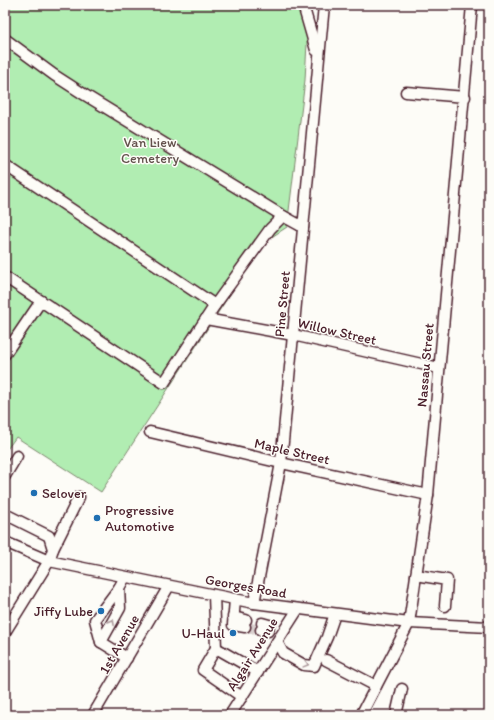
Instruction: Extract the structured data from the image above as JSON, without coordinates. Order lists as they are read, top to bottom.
{
  "streets": {
    "street": [
      "Pine Street",
      "Willow Street",
      "Nassau Street",
      "Maple Street",
      "Georges Road",
      "1st Avenue",
      "Algair Avenue"
    ]
  },
  "crossings": [
    ["Pine Street", "Willow Street"],
    ["Pine Street", "Maple Street"],
    ["Pine Street", "Georges Road"],
    ["Willow Street", "Nassau Street"],
    ["Nassau Street", "Maple Street"],
    ["Nassau Street", "Georges Road"],
    ["Georges Road", "1st Avenue"],
    ["Georges Road", "Algair Avenue"]
  ],
  "parks": ["Van Liew Cemetery"],
  "places": [
    "Selover",
    "Progressive Automotive",
    "Jiffy Lube",
    "U-Haul"
  ]
}
